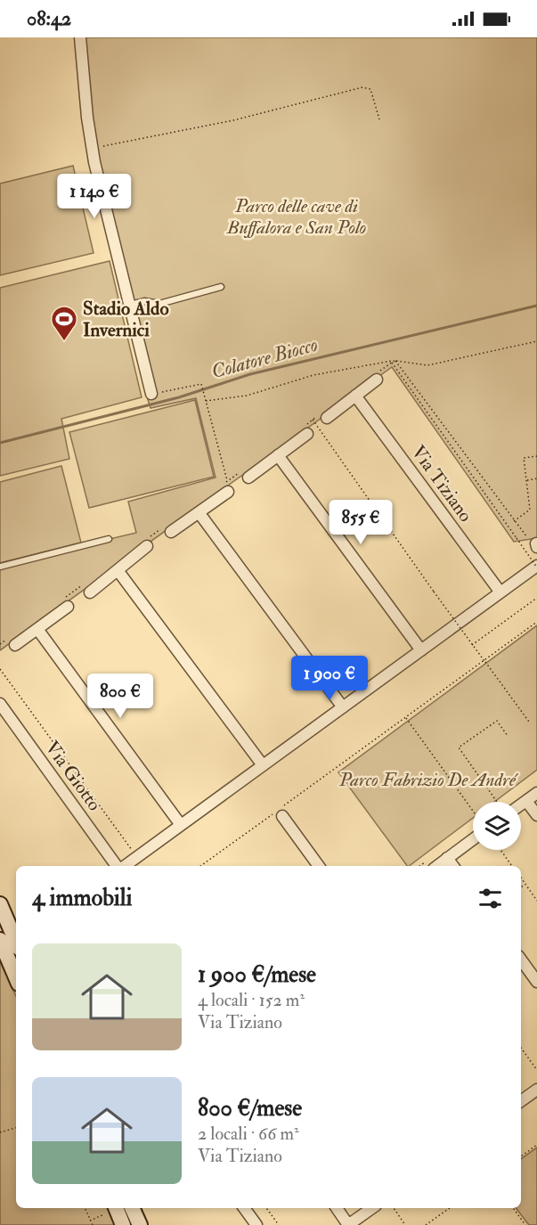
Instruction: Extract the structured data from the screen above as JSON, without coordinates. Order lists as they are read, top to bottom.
{
  "streets": {
    "street": ["Via Tiziano", "Via Giotto"]
  },
  "water": ["Colatore Biocco"],
  "parks": ["Parco delle cave di Buffalora e San Polo", "Parco Fabrizio De André"],
  "places": {
    "sports": ["Stadio Aldo Invernici"]
  },
  "page": {
    "status": "08:42",
    "price": [
      "1 140 €",
      "855 €",
      "1 900 €",
      "800 €"
    ],
    "heading": "4 immobili",
    "list": [
      {
        "name": "1 900 €/mese",
        "note": "4 locali · 152 m² · Via Tiziano"
      },
      {
        "name": "800 €/mese",
        "note": "2 locali · 66 m² · Via Tiziano"
      }
    ]
  }
}
